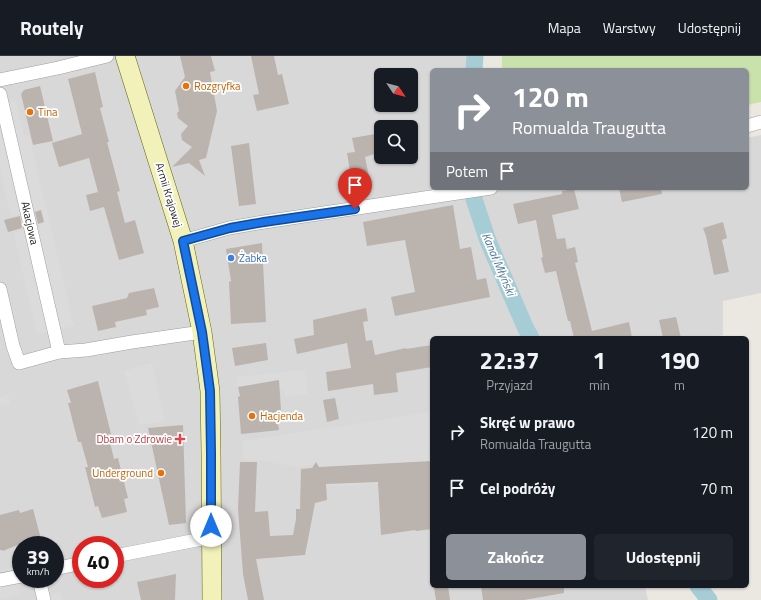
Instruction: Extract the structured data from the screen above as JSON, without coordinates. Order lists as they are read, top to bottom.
{
  "streets": {
    "street": ["Armii Krajowej", "Akacjowa"]
  },
  "water": ["Kanał Młyński"],
  "places": {
    "other": [
      "Rozgryfka",
      "Tina",
      "Żabka",
      "Hacjenda",
      "Underground"
    ],
    "health": ["Dbam o Zdrowie"]
  },
  "north": "bottom right",
  "page": {
    "header": "Routely",
    "nav": ["Mapa", "Warstwy", "Udostępnij"],
    "turn": ["120 m", "Romualda Traugutta"],
    "then": "Potem",
    "eta": [
      "22:37",
      "Przyjazd",
      "1",
      "min",
      "190",
      "m"
    ],
    "list": [
      {
        "name": "Skręć w prawo",
        "note": "Romualda Traugutta",
        "value": "120 m"
      },
      {
        "name": "Cel podróży",
        "value": "70 m"
      }
    ],
    "buttons": ["Zakończ", "Udostępnij"],
    "speed": "39 km/h",
    "limit": "40"
  }
}
